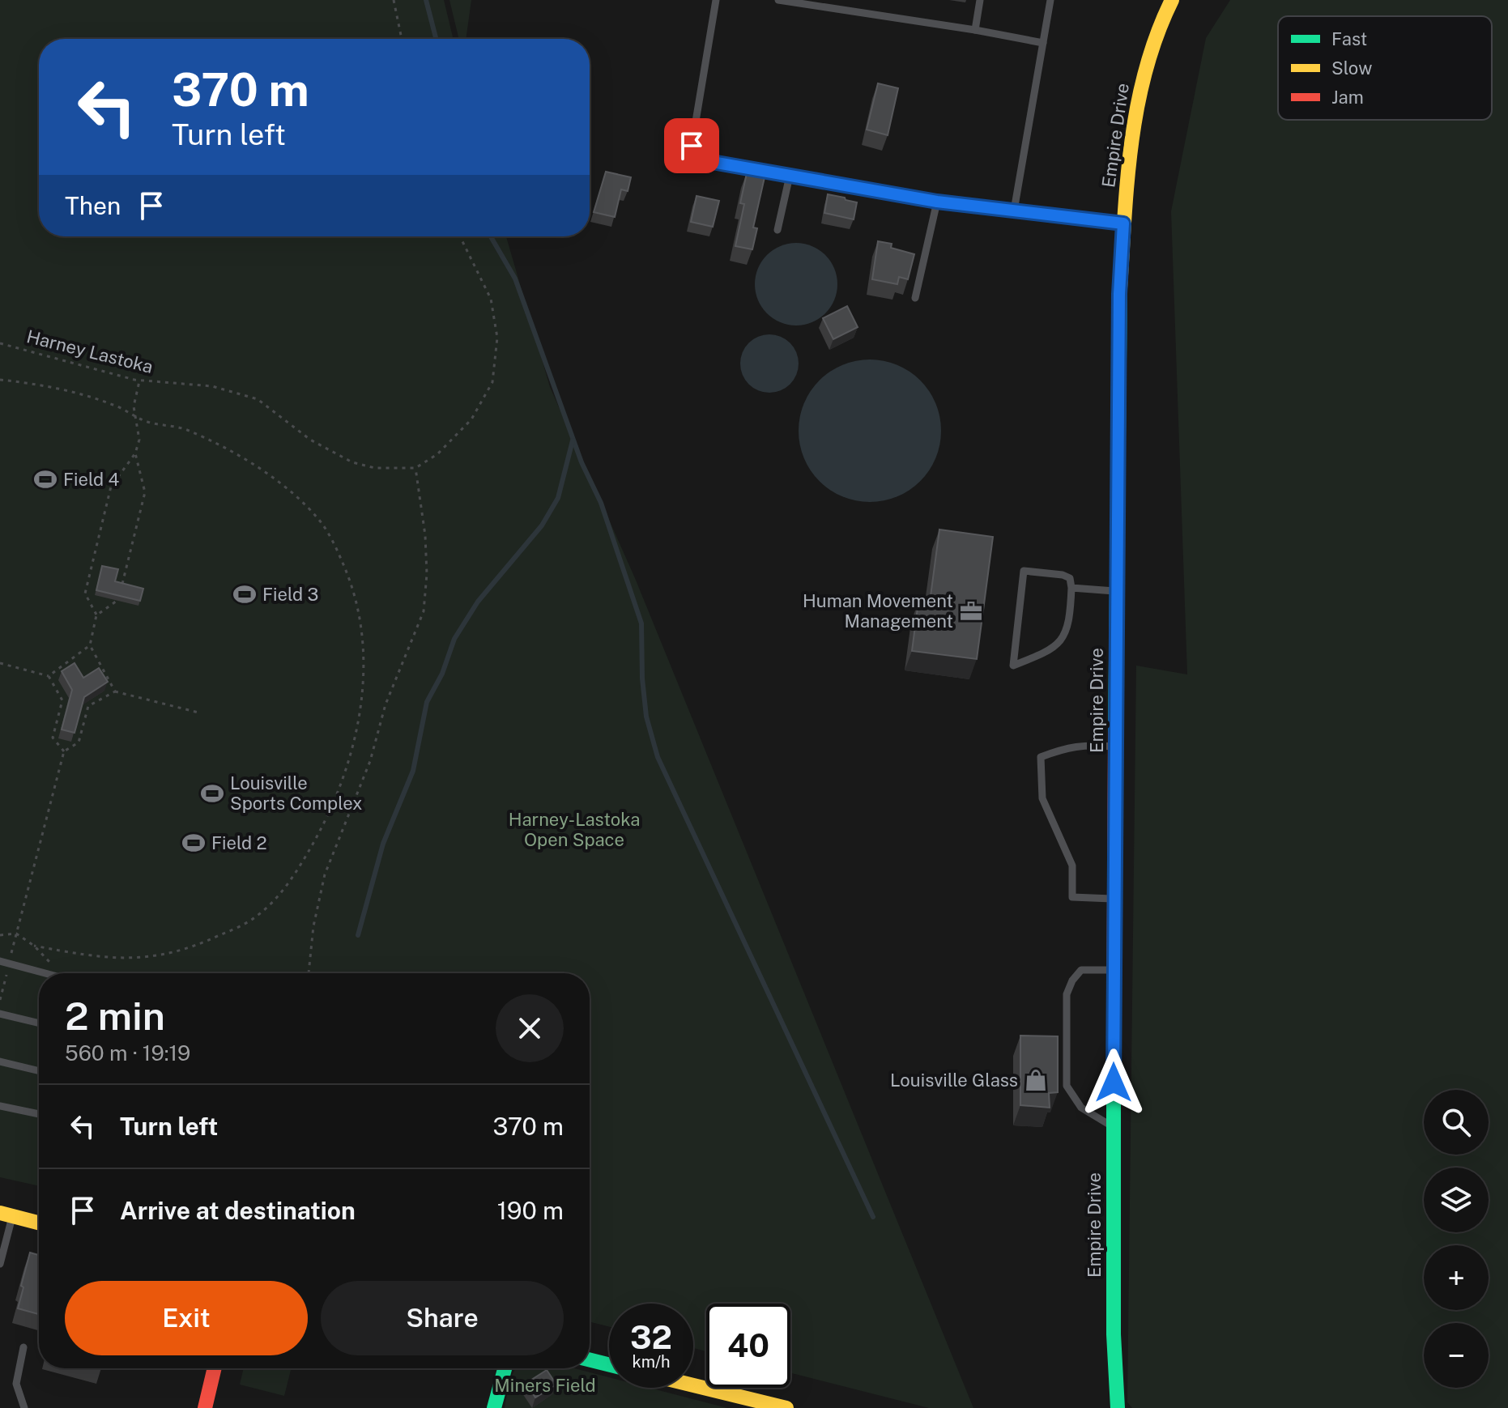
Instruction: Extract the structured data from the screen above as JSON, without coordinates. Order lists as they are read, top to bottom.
{
  "streets": {
    "street": ["Empire Drive"],
    "path": ["Harney Lastoka"]
  },
  "parks": ["Harney-Lastoka Open Space", "Miners Field"],
  "places": {
    "sports": [
      "Field 4",
      "Field 3",
      "Louisville Sports Complex",
      "Field 2"
    ],
    "office": ["Human Movement Management"],
    "shop": ["Louisville Glass"]
  },
  "legend": ["Fast", "Slow", "Jam"],
  "page": {
    "turn": ["370 m", "Turn left"],
    "then": "Then",
    "heading": ["2 min", "560 m · 19:19"],
    "list": [
      {
        "name": "Turn left",
        "value": "370 m"
      },
      {
        "name": "Arrive at destination",
        "value": "190 m"
      }
    ],
    "map_buttons": ["+", "−"],
    "buttons": ["Exit", "Share"],
    "speed": "32 km/h",
    "limit": "40"
  }
}
